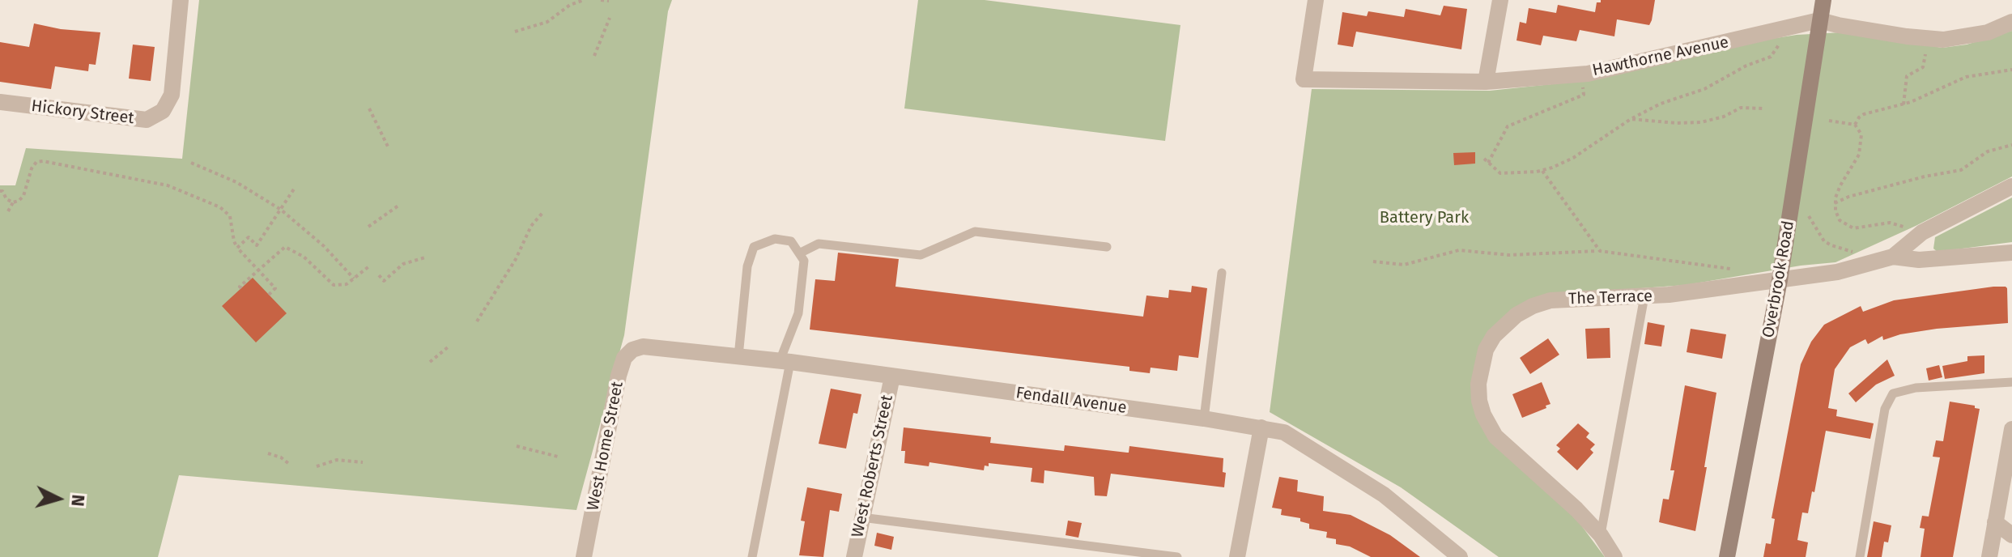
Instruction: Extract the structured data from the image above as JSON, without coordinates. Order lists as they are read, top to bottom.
{
  "streets": {
    "street": [
      "Hawthorne Avenue",
      "Hickory Street",
      "Overbrook Road",
      "The Terrace",
      "Fendall Avenue",
      "West Home Street",
      "West Roberts Street"
    ]
  },
  "crossings": [
    ["Hawthorne Avenue", "Overbrook Road"],
    ["Overbrook Road", "The Terrace"],
    ["Fendall Avenue", "West Home Street"],
    ["Fendall Avenue", "West Roberts Street"]
  ],
  "parks": ["Battery Park"],
  "north": "right"
}
